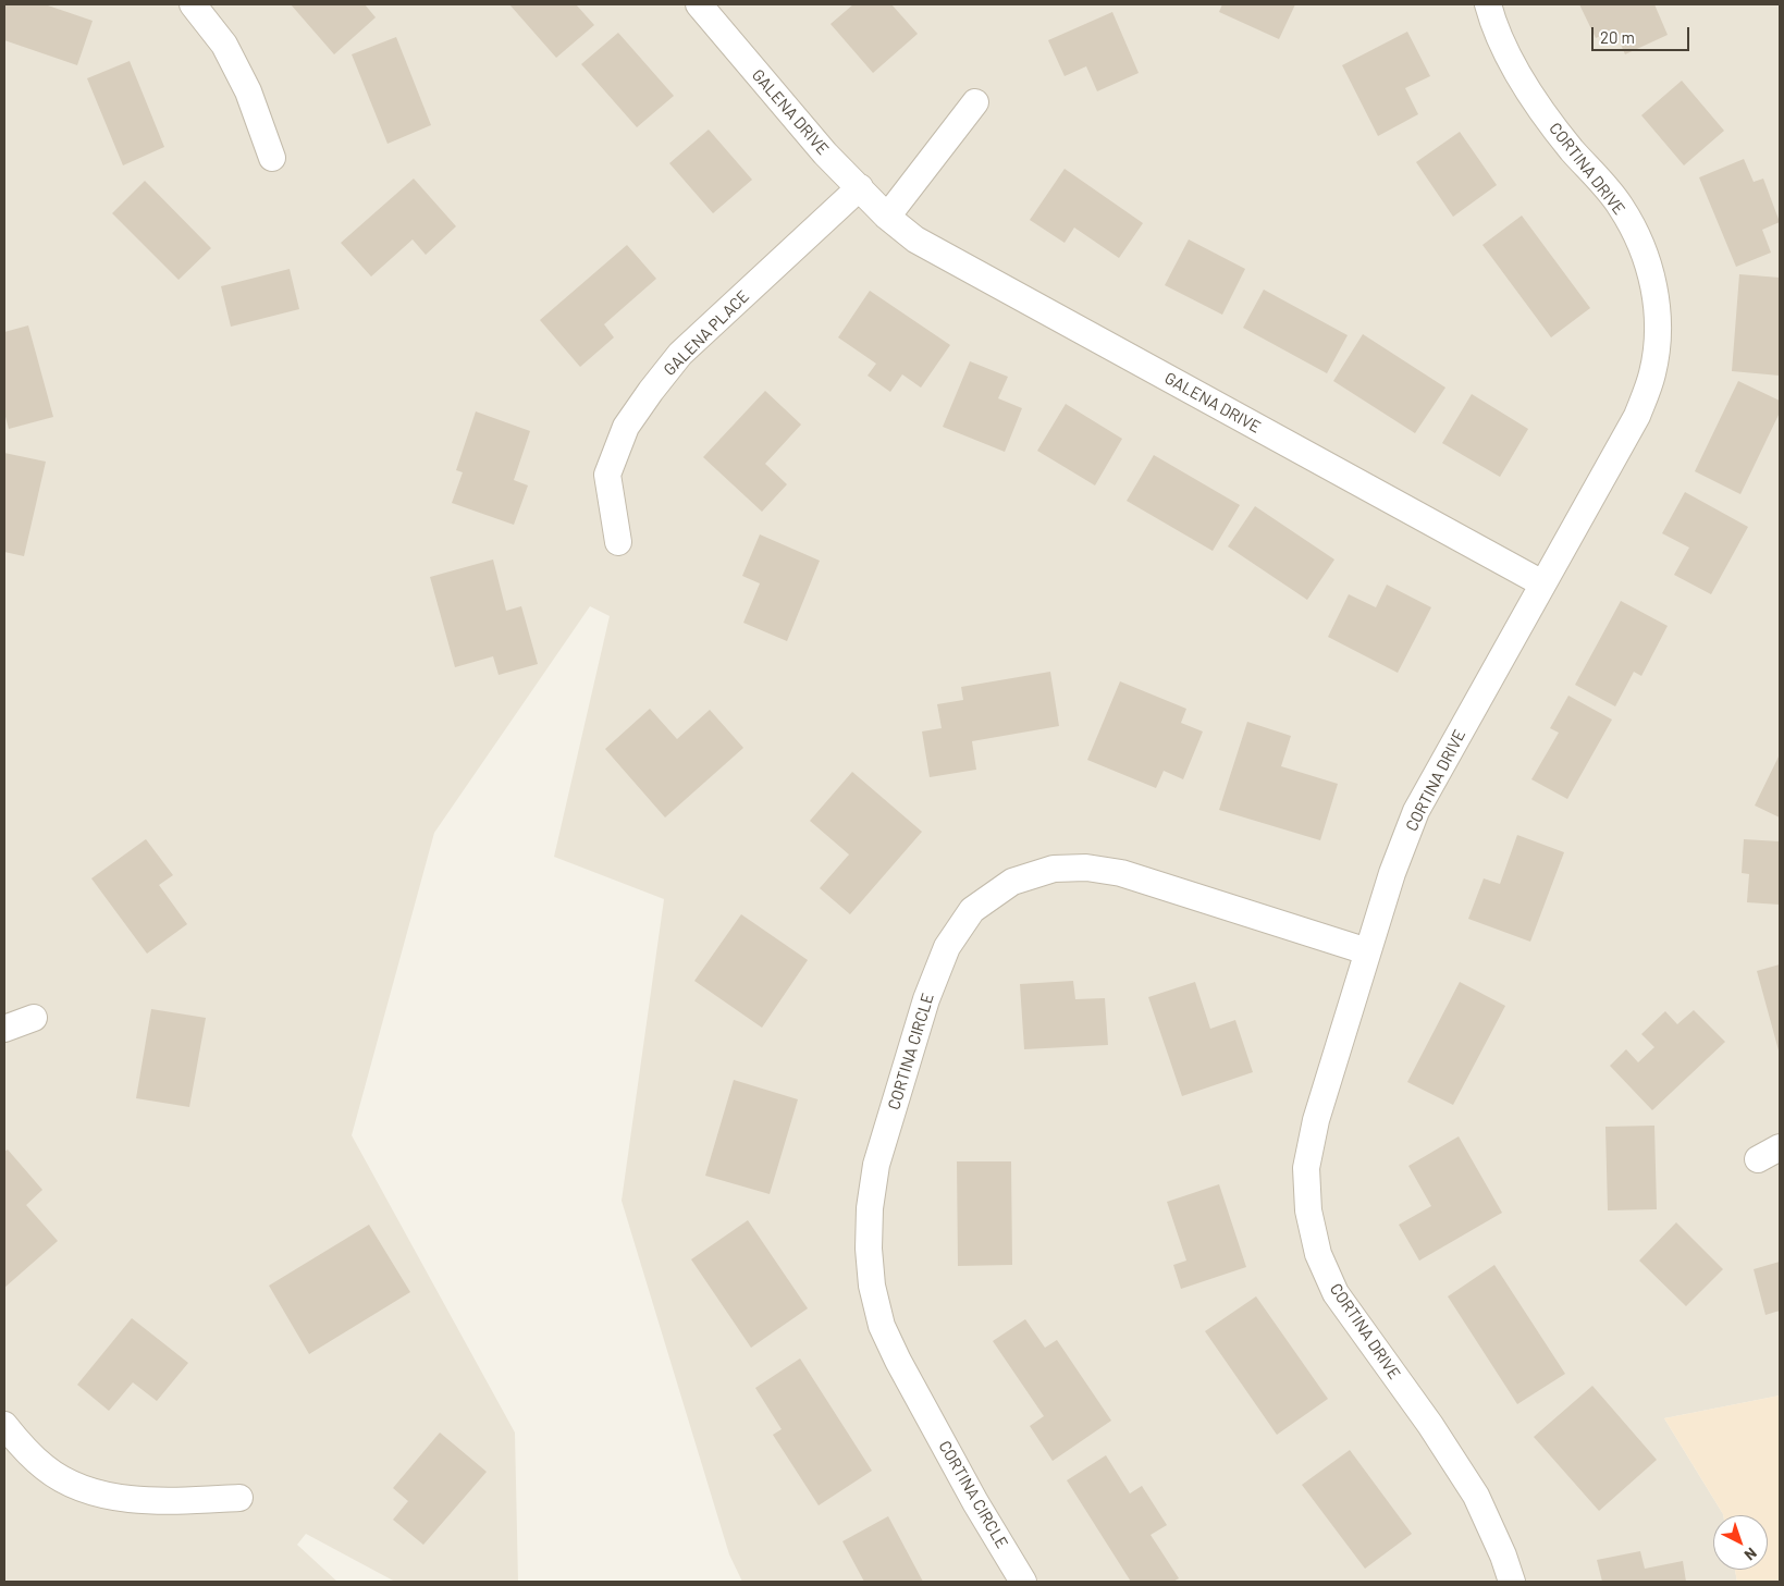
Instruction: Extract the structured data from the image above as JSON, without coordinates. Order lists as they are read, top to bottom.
{
  "streets": {
    "street": [
      "GALENA DRIVE",
      "CORTINA DRIVE",
      "GALENA PLACE",
      "CORTINA CIRCLE"
    ]
  },
  "crossings": [
    ["GALENA DRIVE", "CORTINA DRIVE"],
    ["GALENA DRIVE", "GALENA PLACE"],
    ["CORTINA DRIVE", "CORTINA CIRCLE"]
  ],
  "scale_bar": "20 m",
  "north": "bottom right"
}
